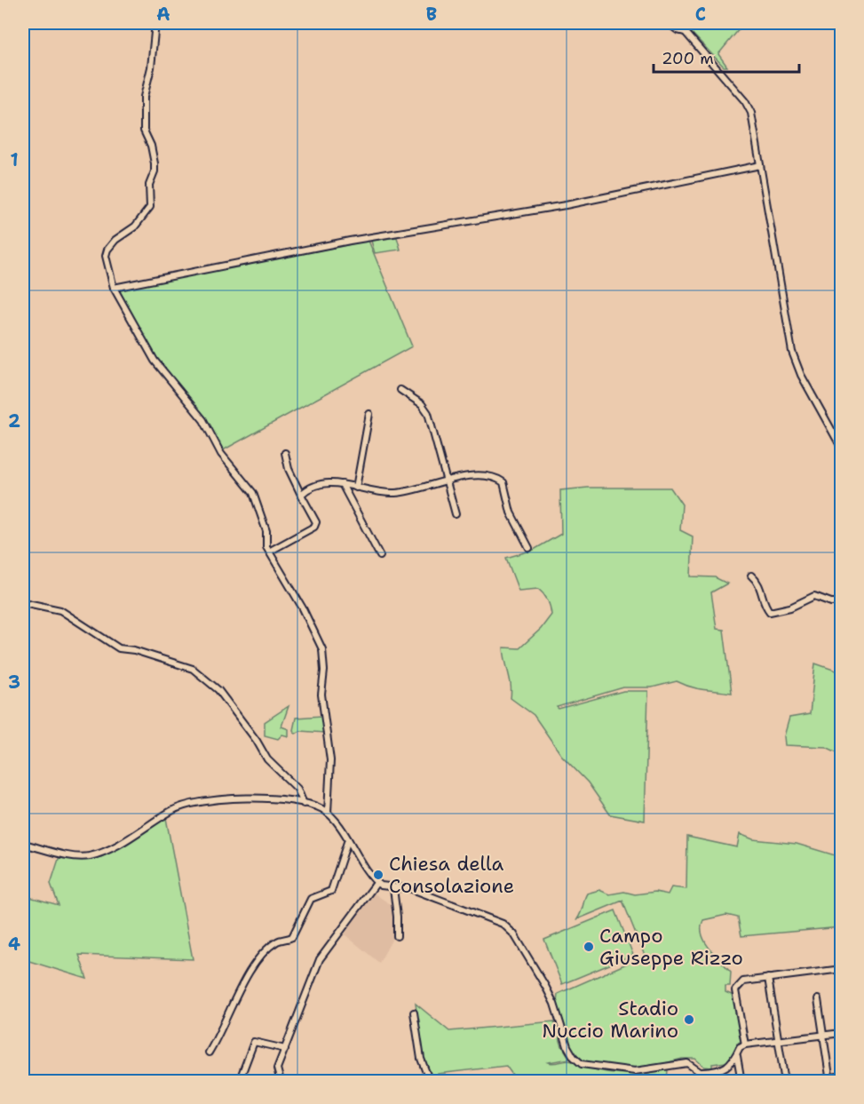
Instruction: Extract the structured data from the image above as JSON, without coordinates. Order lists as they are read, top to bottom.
{
  "places": ["Chiesa della Consolazione", "Campo Giuseppe Rizzo", "Stadio Nuccio Marino"],
  "scale_bar": "200 m",
  "grid": {
    "columns": ["A", "B", "C"],
    "rows": [
      "1",
      "2",
      "3",
      "4"
    ]
  }
}
